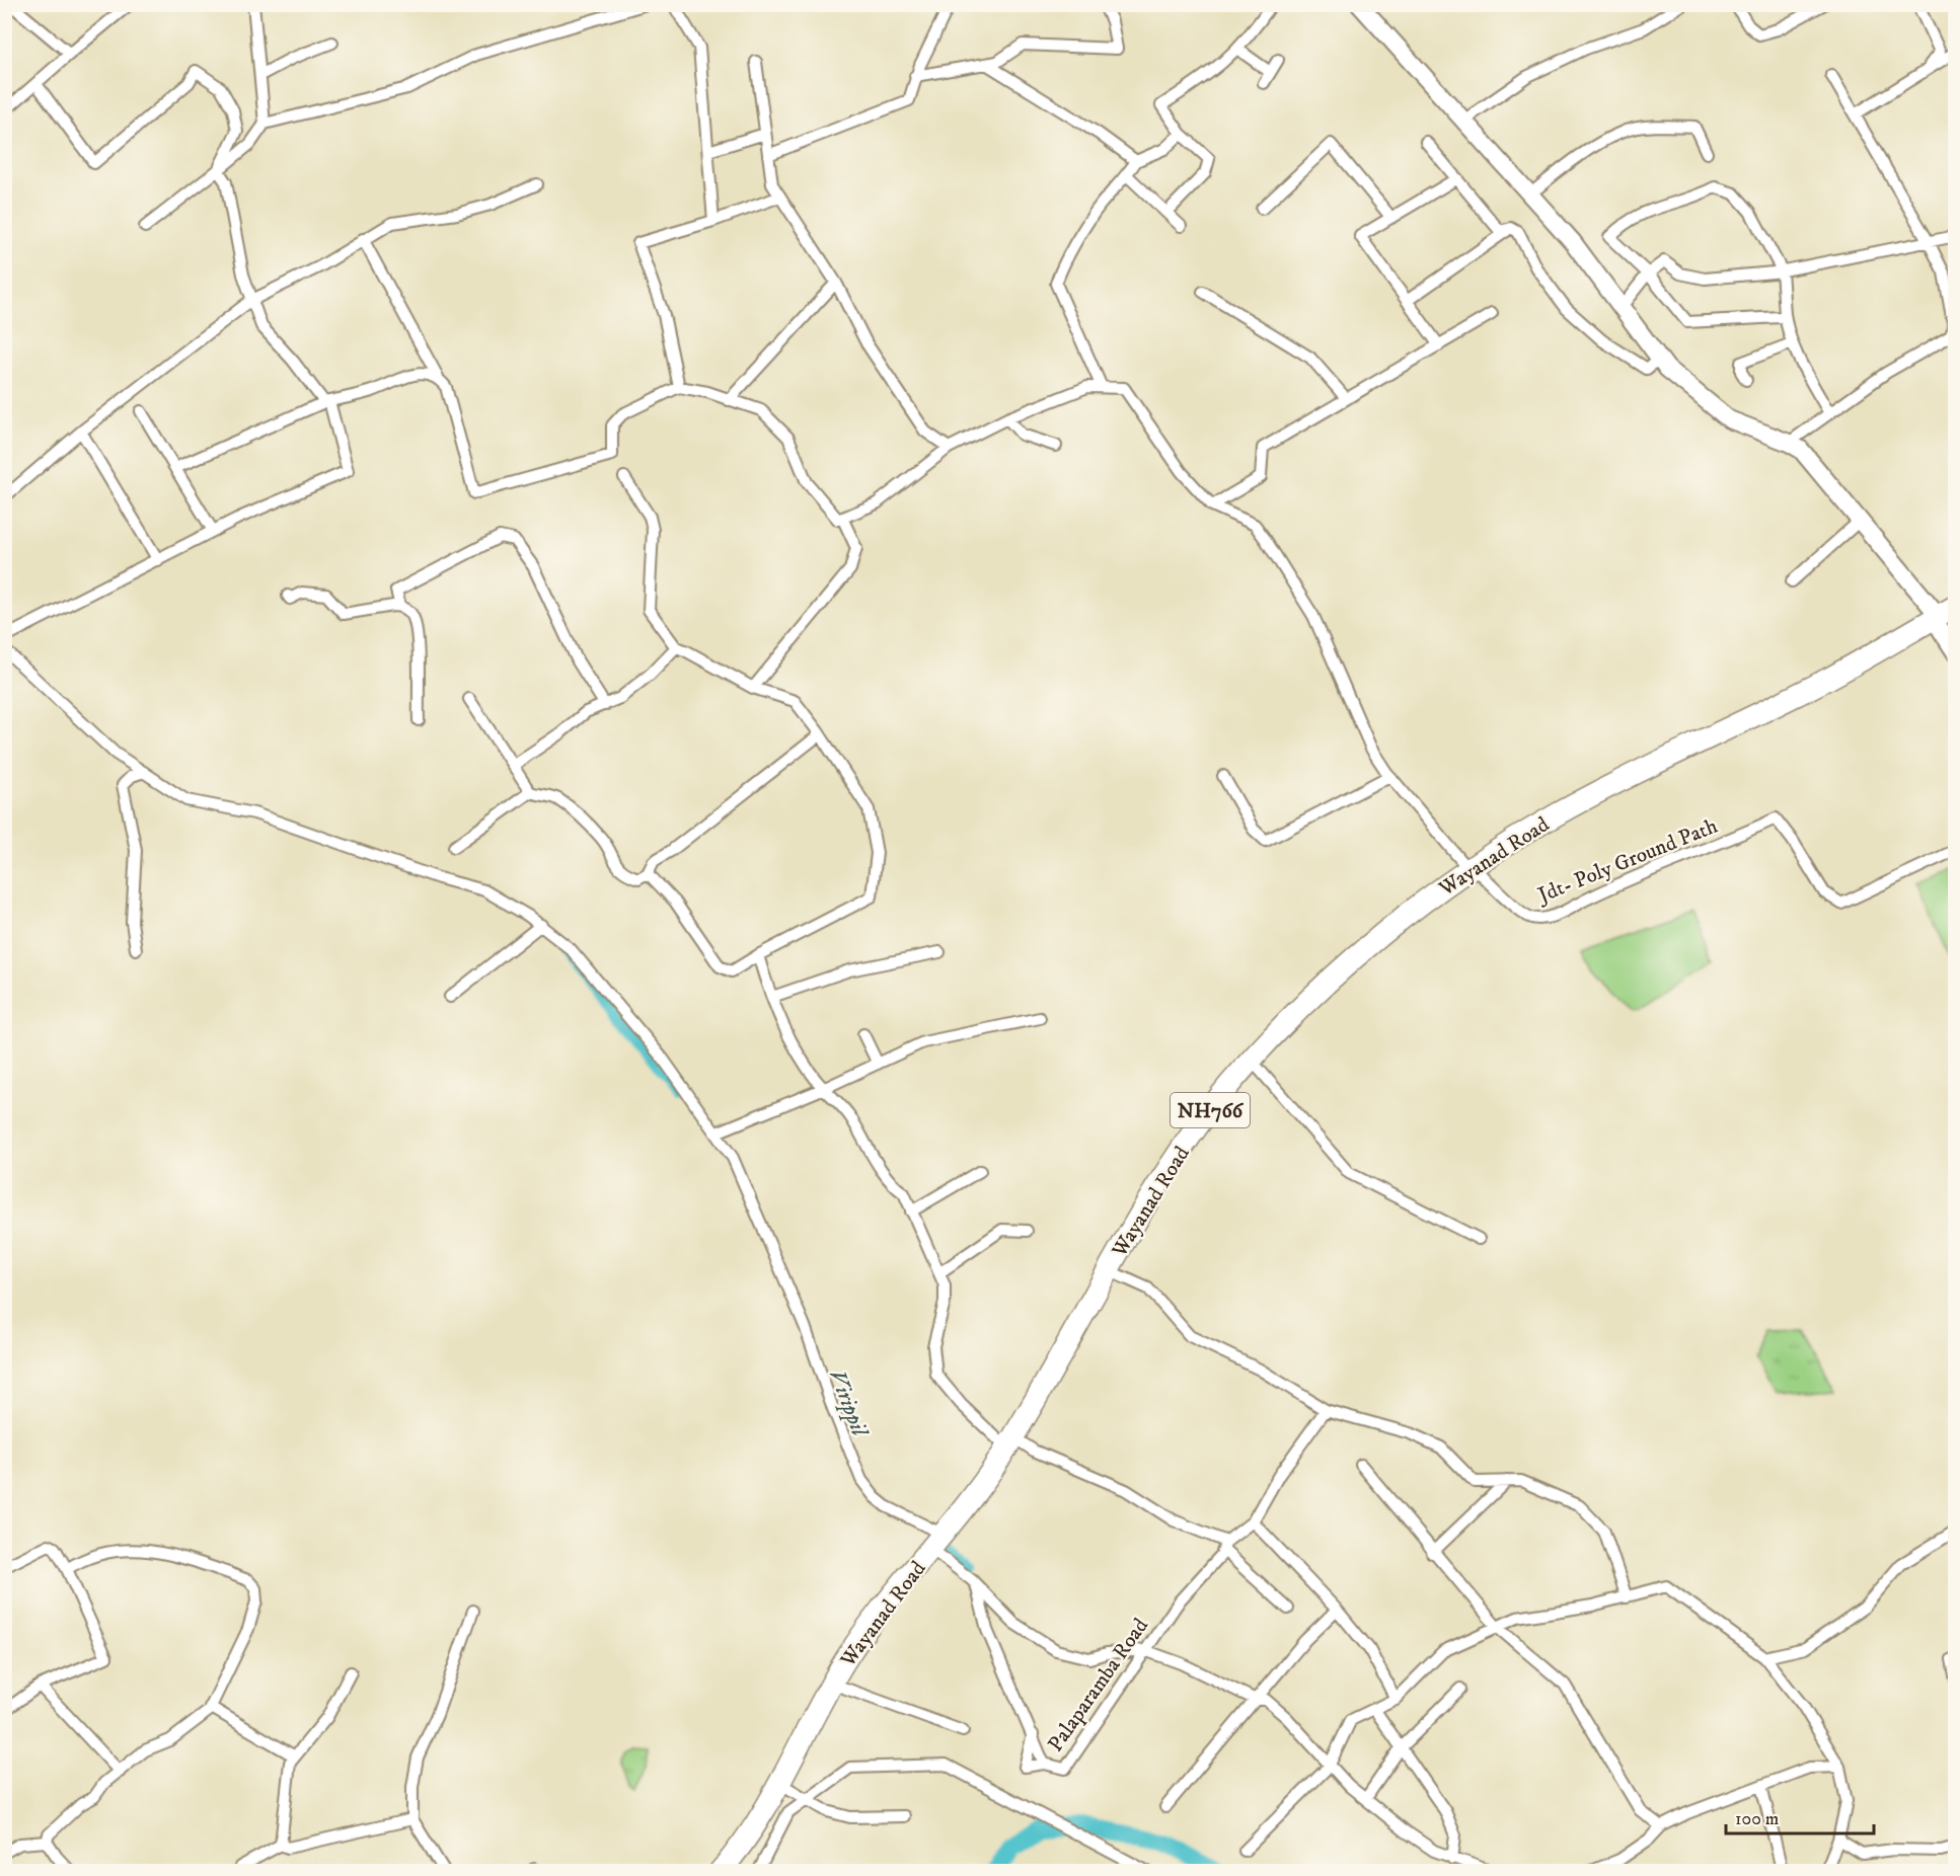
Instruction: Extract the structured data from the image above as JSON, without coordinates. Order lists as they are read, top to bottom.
{
  "streets": {
    "highway": ["Wayanad Road", "NH766"],
    "street": ["Jdt- Poly Ground Path", "Palaparamba Road"]
  },
  "crossings": [
    ["Wayanad Road", "Jdt- Poly Ground Path"]
  ],
  "water": ["Virippil"],
  "scale_bar": "100 m"
}
